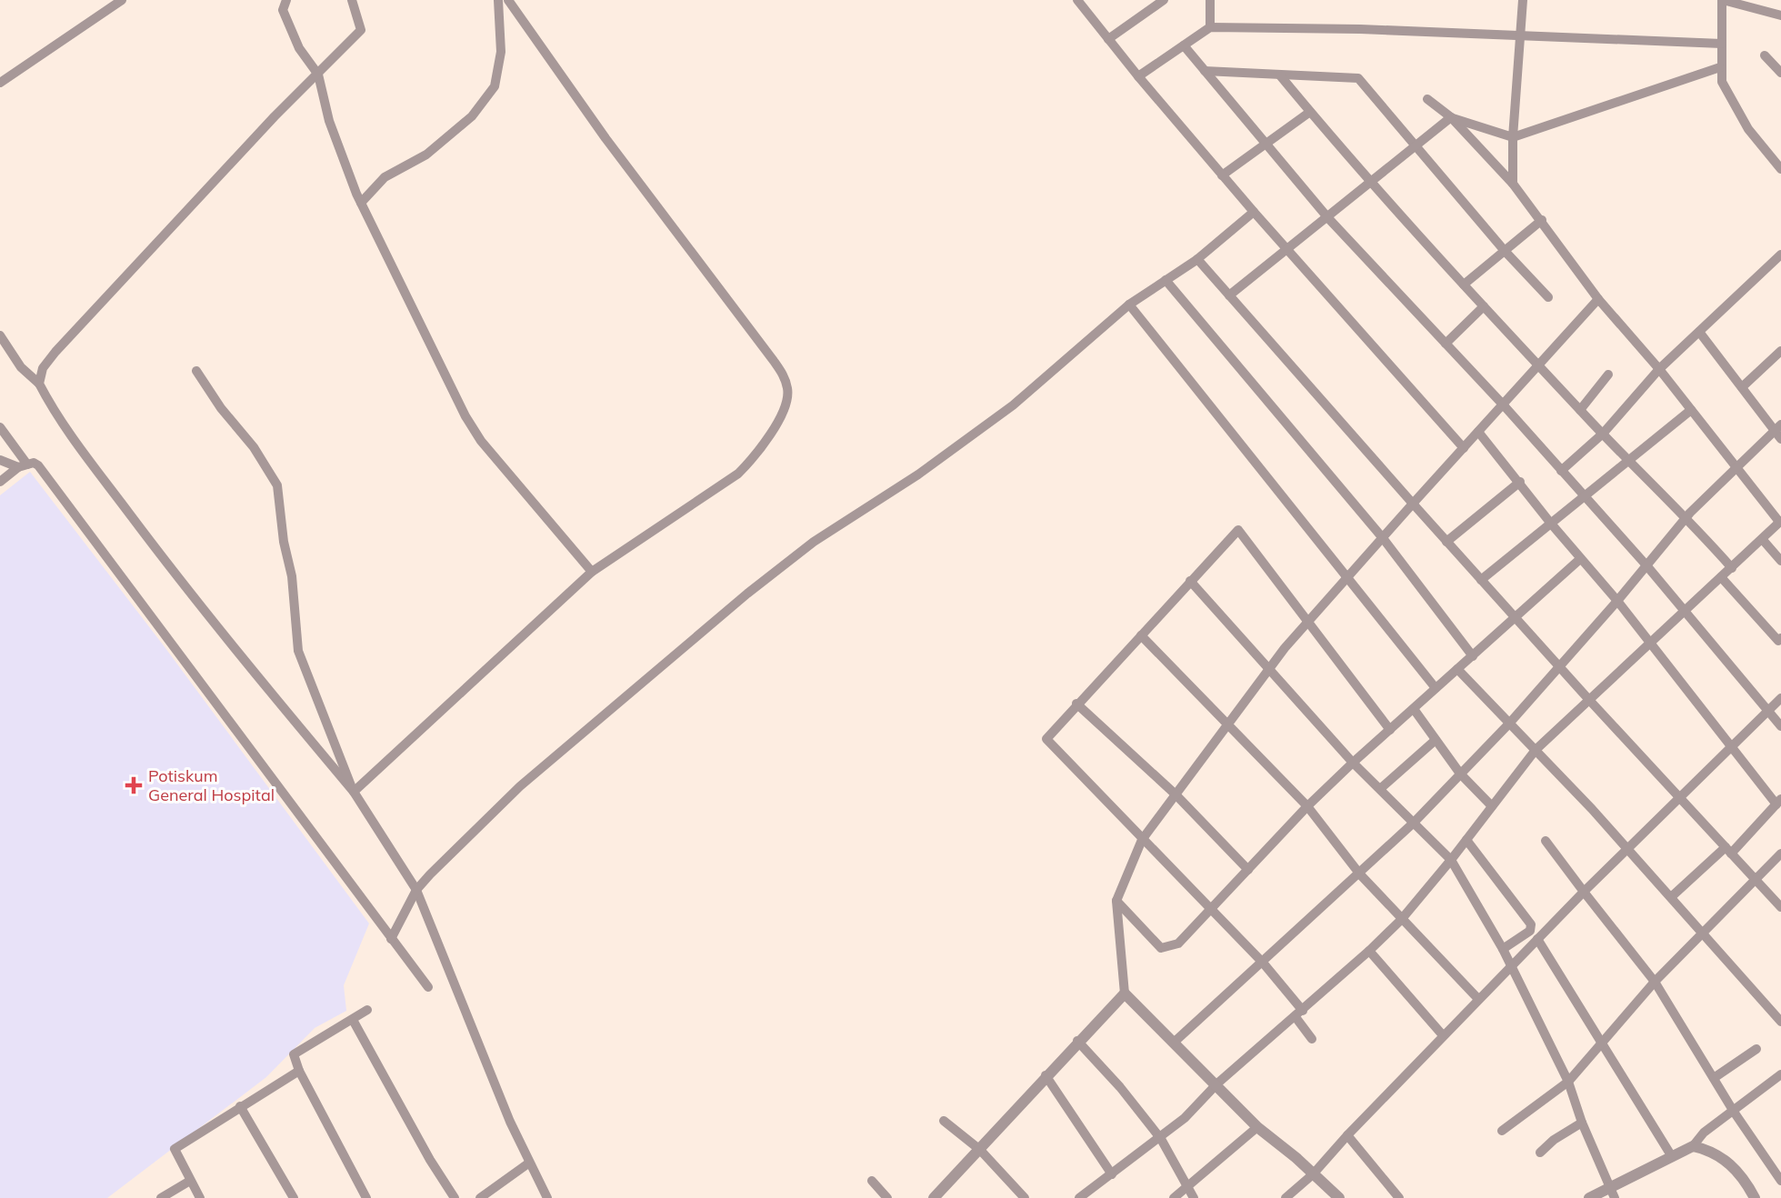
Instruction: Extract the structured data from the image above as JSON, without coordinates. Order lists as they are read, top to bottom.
{
  "places": {
    "health": ["Potiskum General Hospital"]
  }
}
